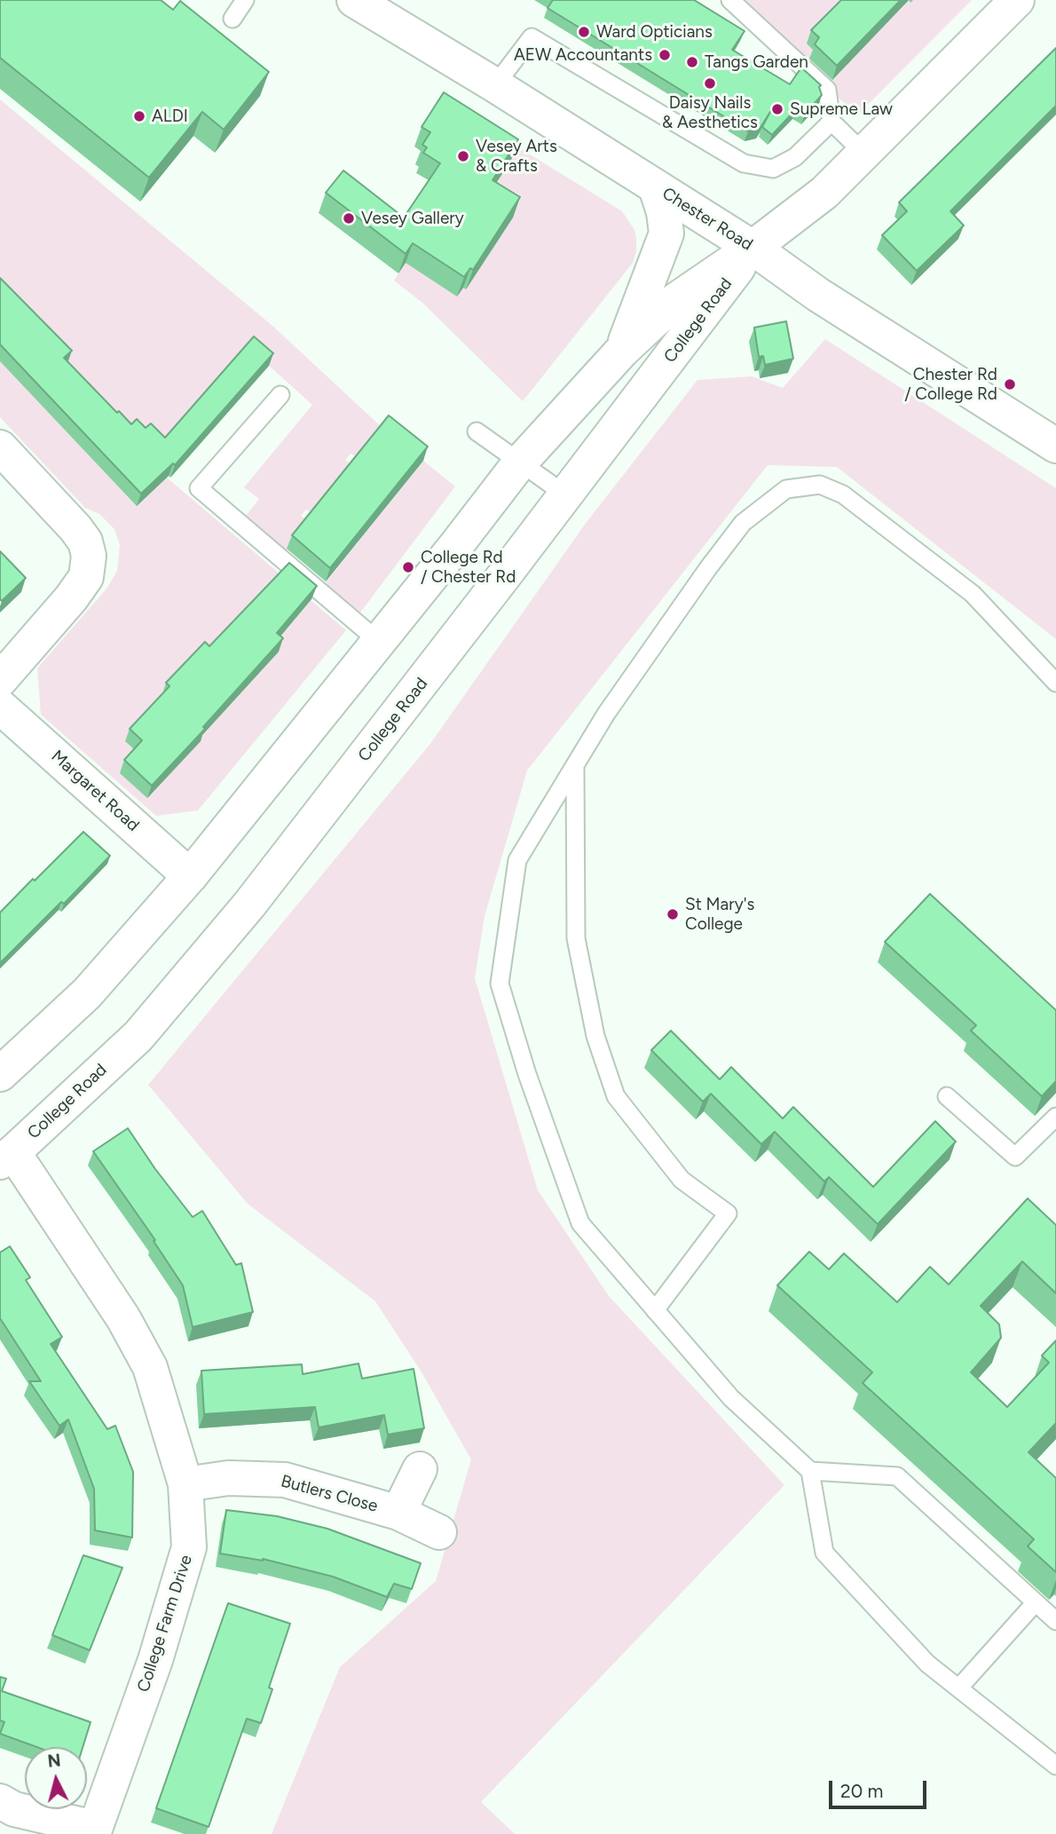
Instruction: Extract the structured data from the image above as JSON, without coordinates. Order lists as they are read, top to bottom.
{
  "streets": {
    "main road": [
      "Chester Road",
      "College Road",
      "Margaret Road",
      "Butlers Close",
      "College Farm Drive"
    ]
  },
  "crossings": [
    ["Chester Road", "College Road"],
    ["College Road", "Margaret Road"],
    ["College Road", "College Farm Drive"],
    ["Butlers Close", "College Farm Drive"]
  ],
  "places": [
    "Ward Opticians",
    "AEW Accountants",
    "Tangs Garden",
    "Daisy Nails & Aesthetics",
    "Supreme Law",
    "ALDI",
    "Vesey Arts & Crafts",
    "Vesey Gallery",
    "Chester Rd / College Rd",
    "College Rd / Chester Rd",
    "St Mary's College"
  ],
  "scale_bar": "20 m",
  "north": "top"
}
